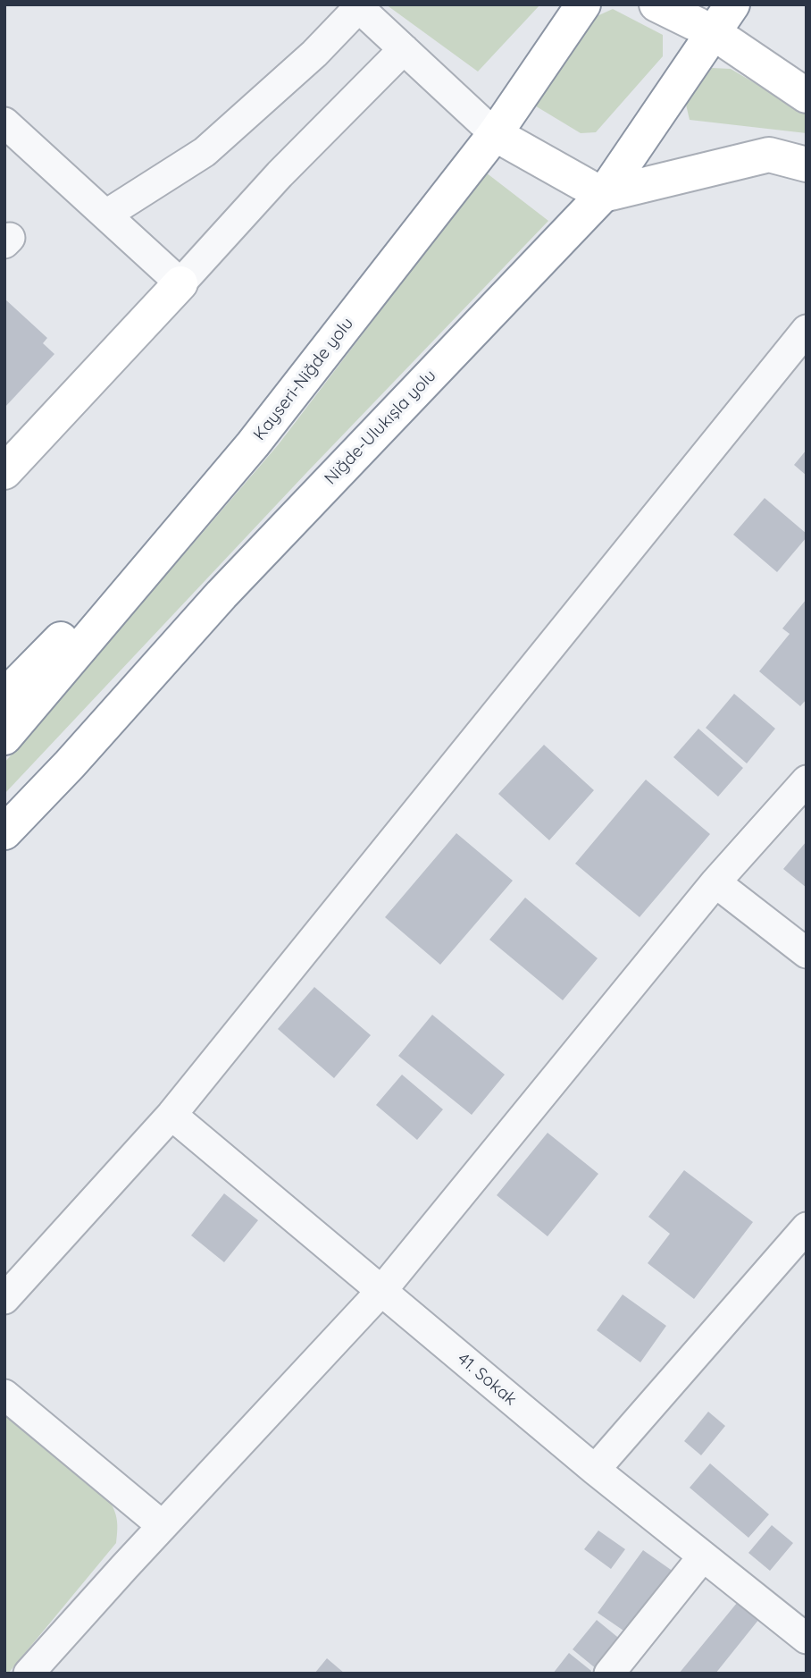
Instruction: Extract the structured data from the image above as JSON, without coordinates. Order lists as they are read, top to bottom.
{
  "streets": {
    "main road": ["Kayseri-Niğde yolu", "Niğde-Ulukışla yolu"],
    "street": ["41. Sokak"]
  }
}
